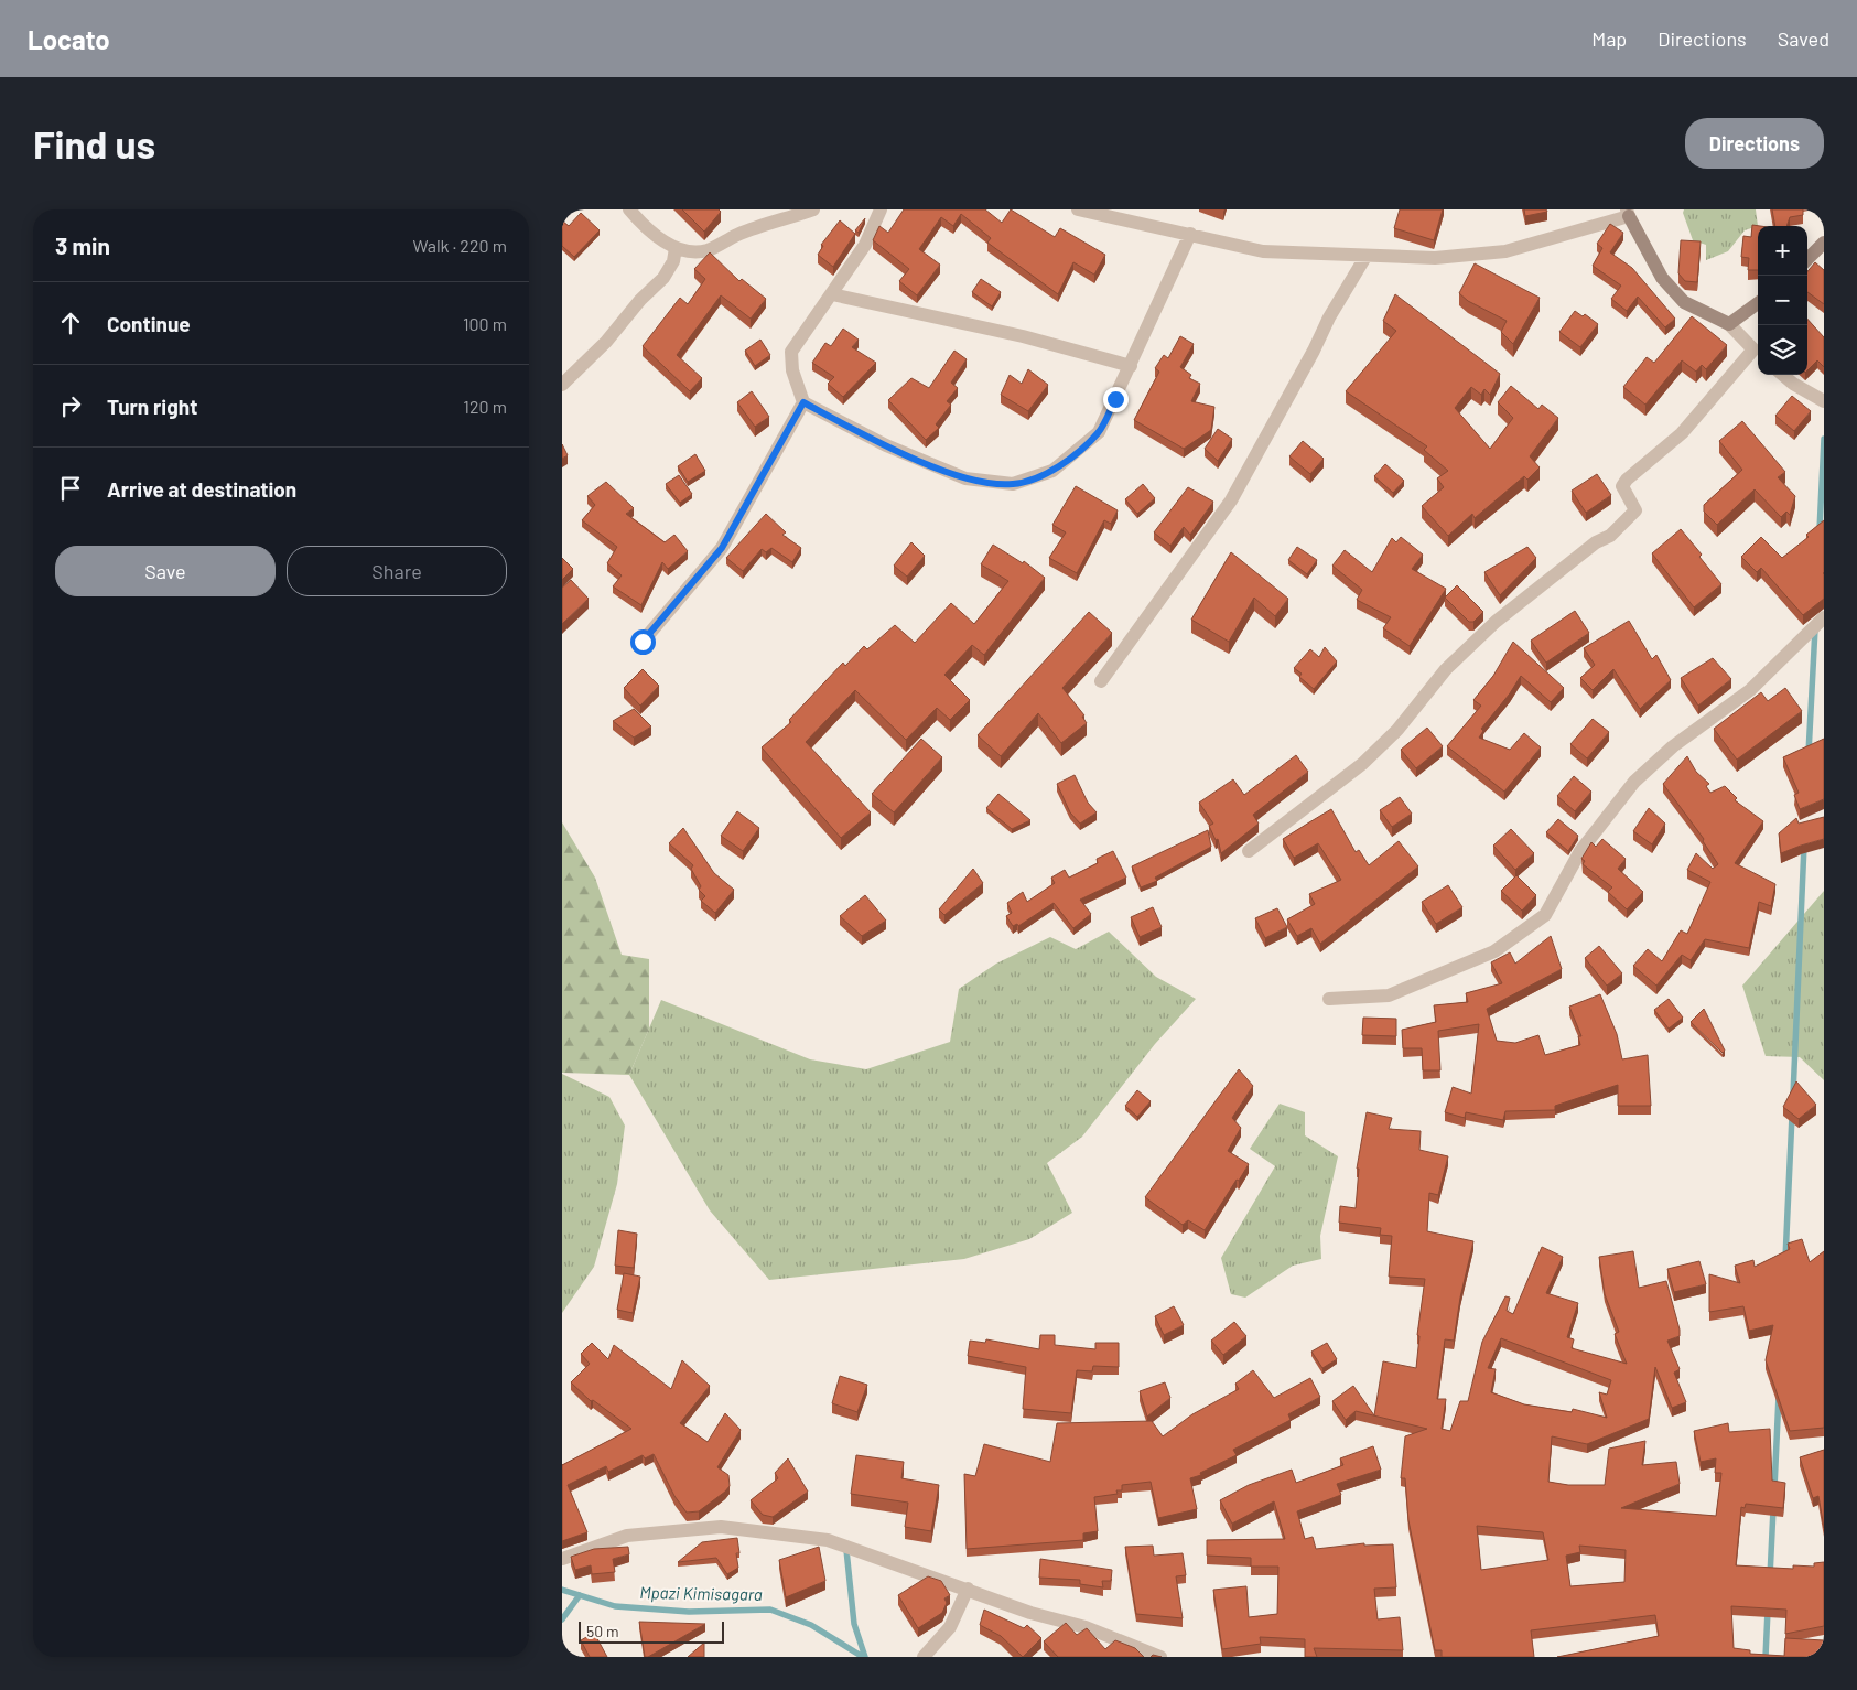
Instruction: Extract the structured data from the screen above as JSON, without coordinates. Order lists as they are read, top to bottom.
{
  "water": ["Mpazi Kimisagara"],
  "scale_bar": "50 m",
  "page": {
    "header": "Locato",
    "nav": ["Map", "Directions", "Saved"],
    "buttons": [
      "Directions",
      ["Save", "Share"]
    ],
    "title": "Find us",
    "heading": ["3 min", "Walk · 220 m"],
    "map_buttons": ["+", "−"],
    "list": [
      ["Continue", "100 m"],
      ["Turn right", "120 m"],
      "Arrive at destination"
    ],
    "scale": "50 m"
  }
}
